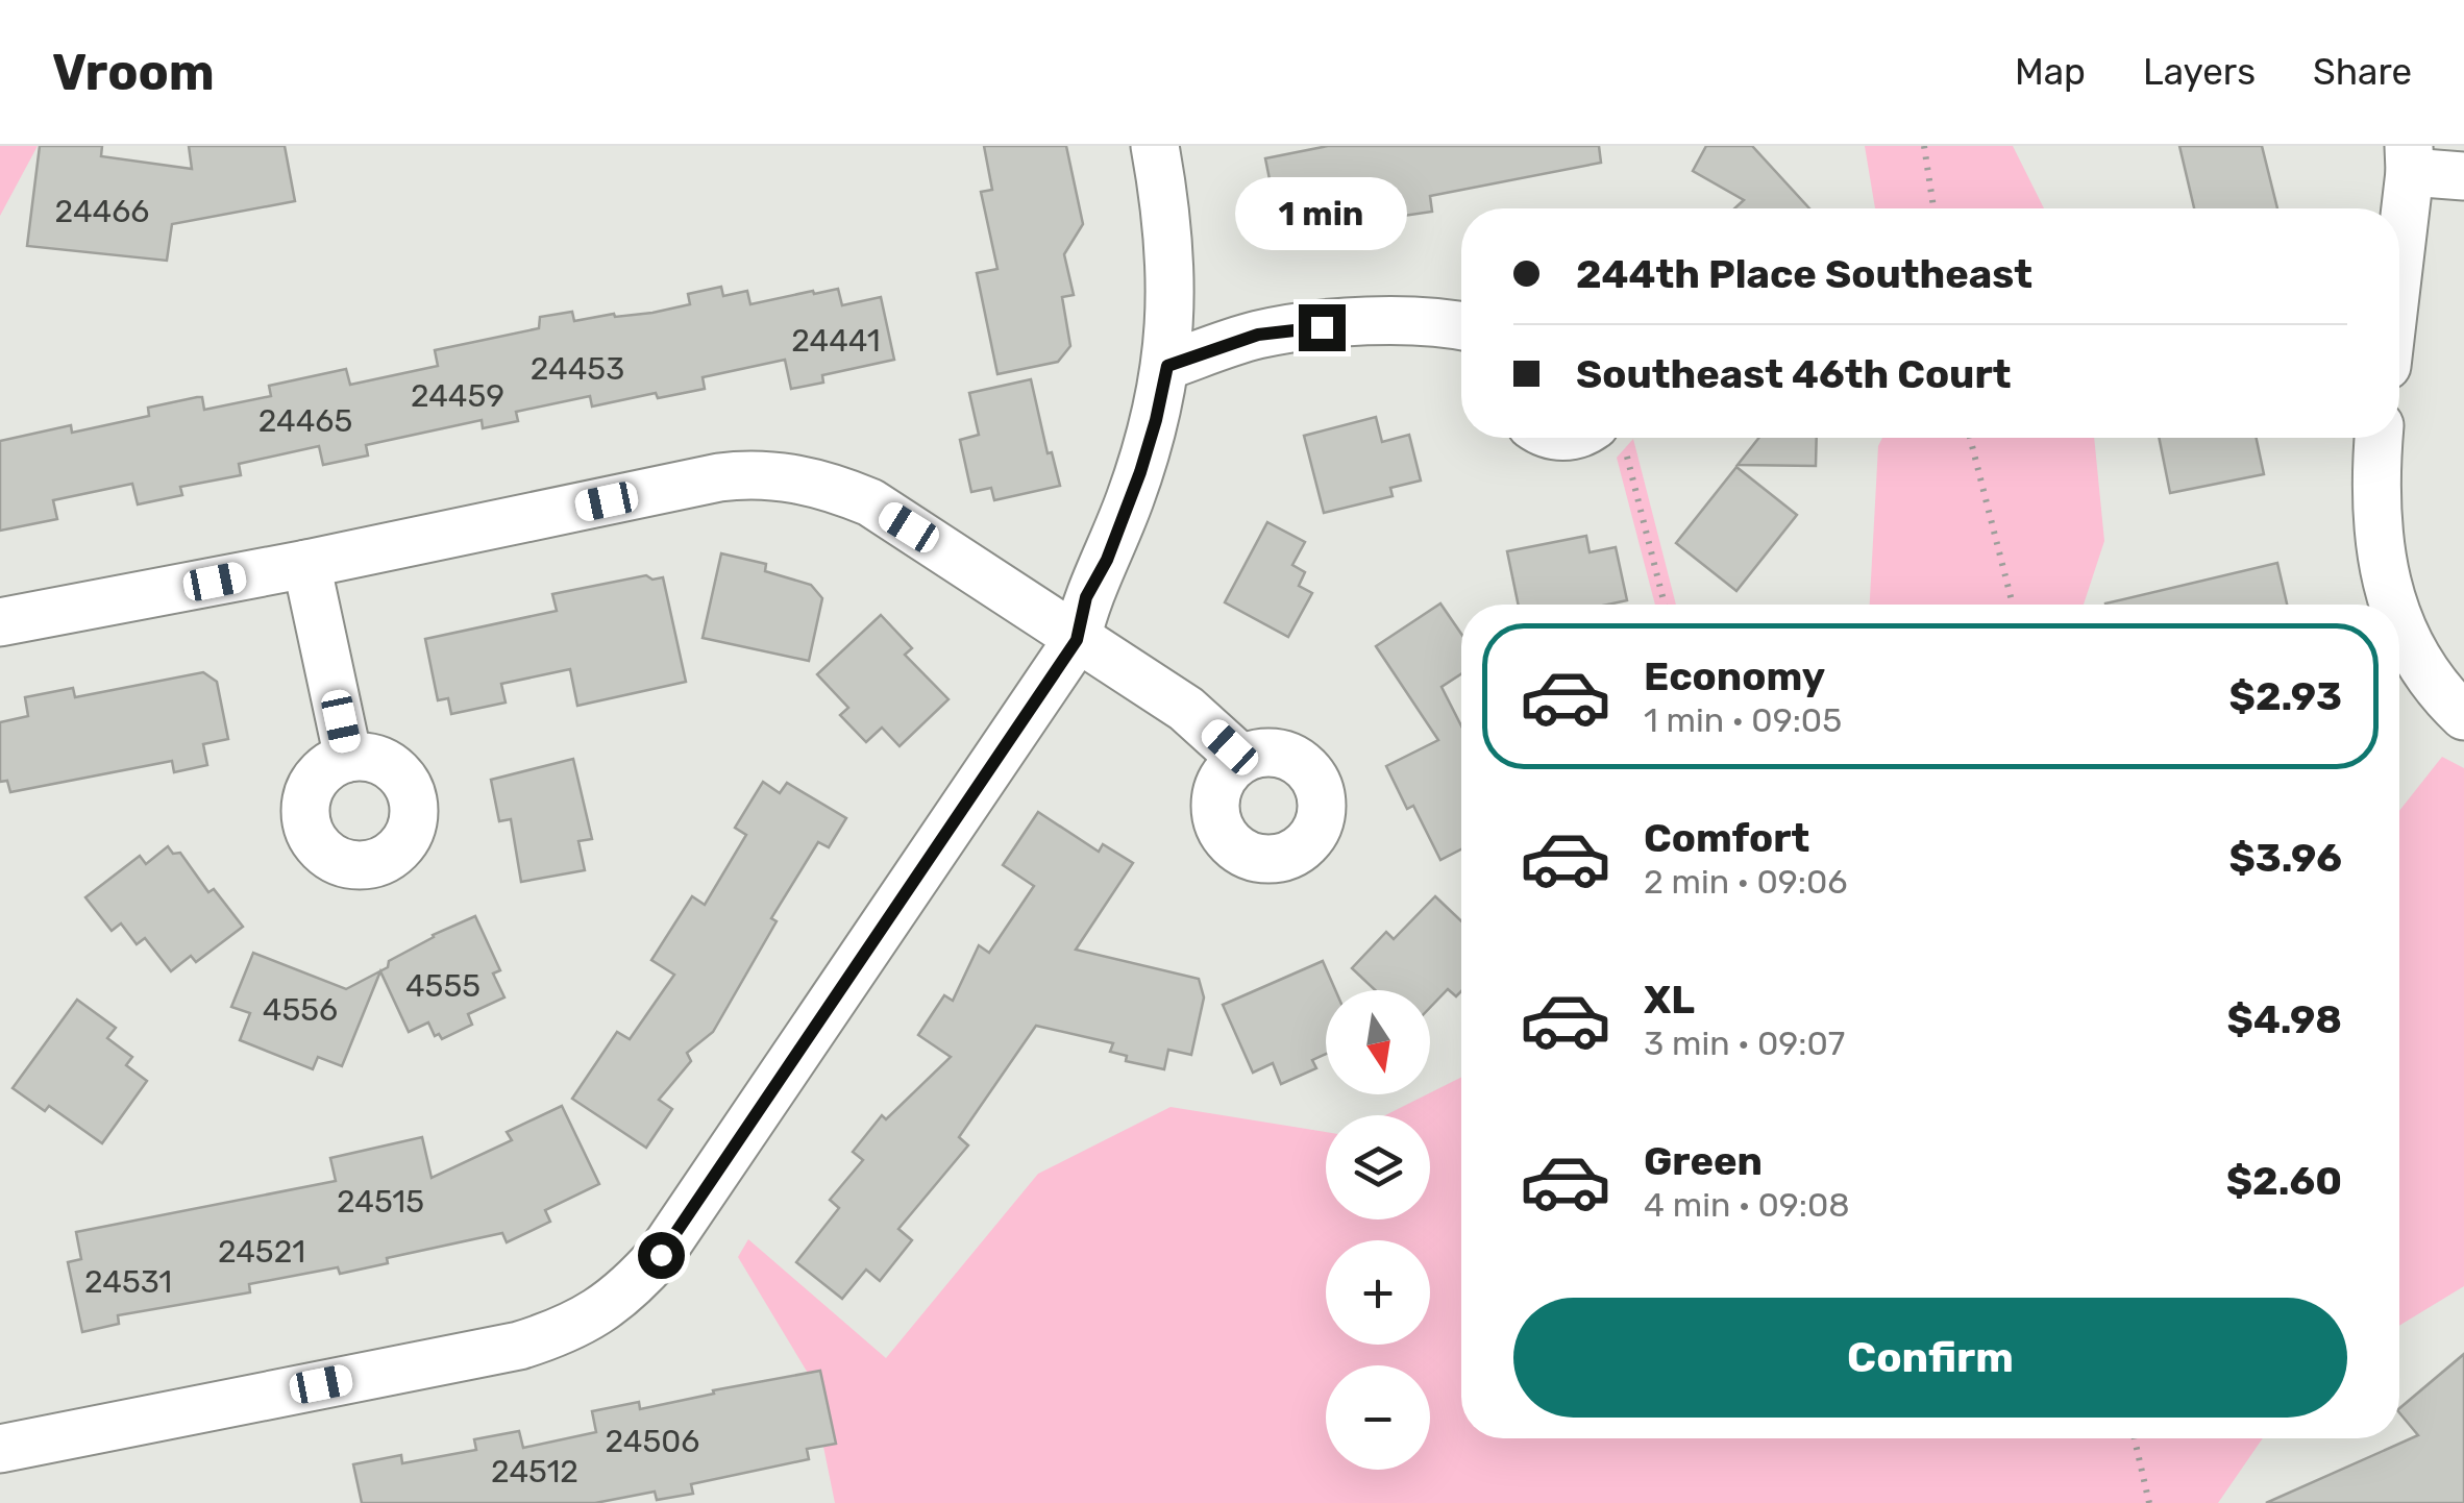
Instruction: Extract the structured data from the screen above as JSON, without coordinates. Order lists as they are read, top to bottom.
{
  "house_numbers": [
    "24466",
    "24441",
    "24453",
    "24459",
    "24465",
    "4555",
    "4556",
    "24515",
    "24521",
    "24531",
    "24506",
    "24512"
  ],
  "north": "bottom",
  "page": {
    "header": "Vroom",
    "nav": ["Map", "Layers", "Share"],
    "bubble": "1 min",
    "banner": ["244th Place Southeast", "Southeast 46th Court"],
    "list": [
      {
        "name": "Economy",
        "note": "1 min · 09:05",
        "value": "$2.93"
      },
      {
        "name": "Comfort",
        "note": "2 min · 09:06",
        "value": "$3.96"
      },
      {
        "name": "XL",
        "note": "3 min · 09:07",
        "value": "$4.98"
      },
      {
        "name": "Green",
        "note": "4 min · 09:08",
        "value": "$2.60"
      }
    ],
    "map_buttons": ["+", "−"],
    "buttons": "Confirm"
  }
}
